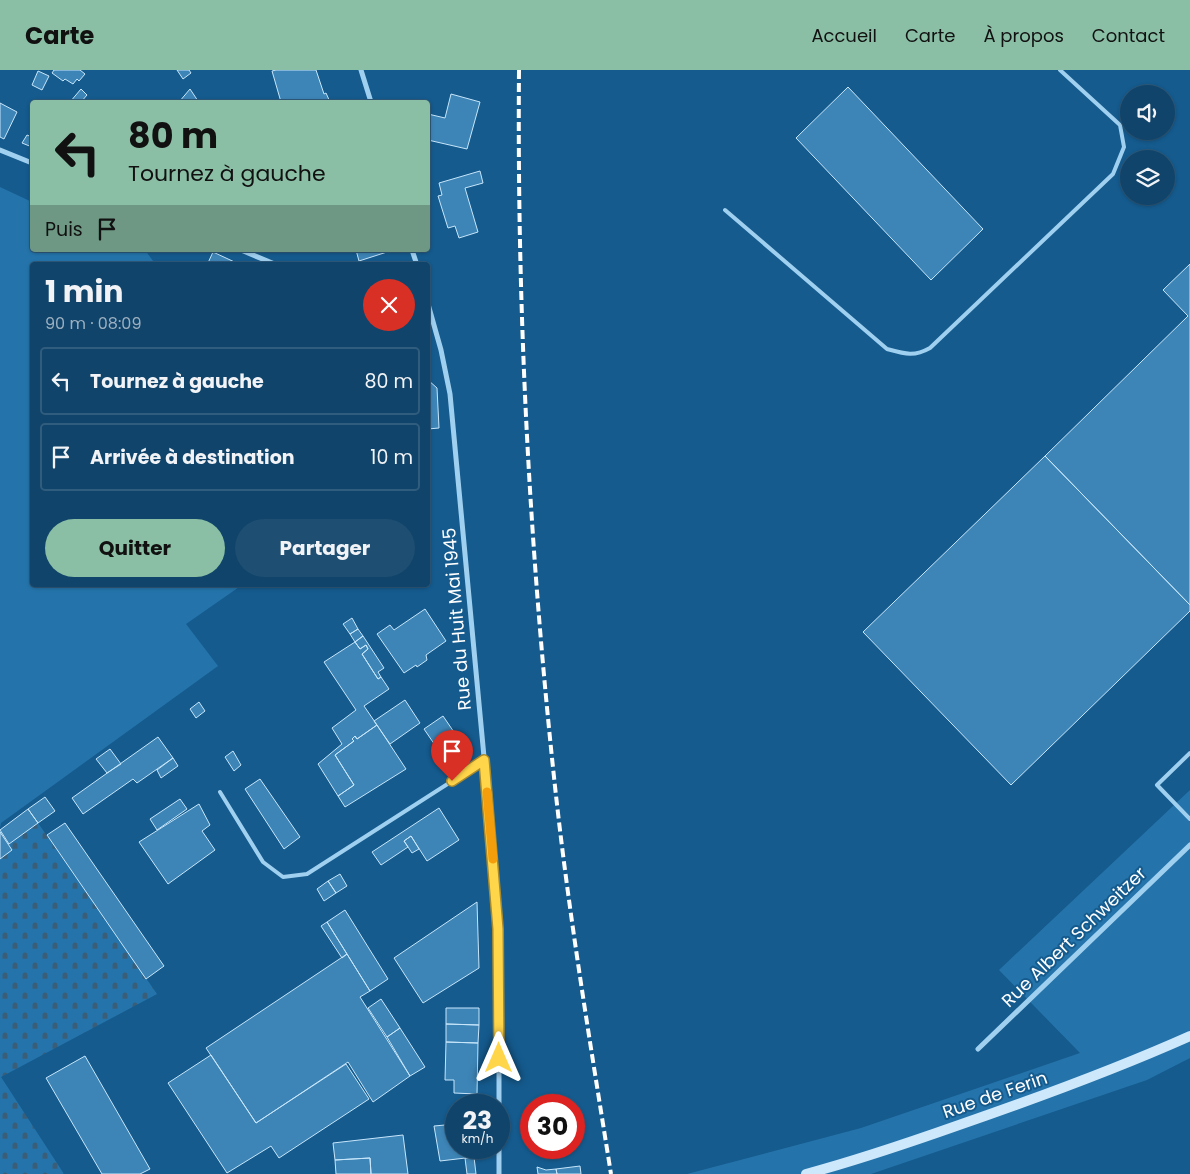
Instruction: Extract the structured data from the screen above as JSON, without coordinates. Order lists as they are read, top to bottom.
{
  "streets": {
    "street": ["Rue du Huit Mai 1945", "Rue Albert Schweitzer", "Rue de Ferin"]
  },
  "page": {
    "header": "Carte",
    "nav": [
      "Accueil",
      "Carte",
      "À propos",
      "Contact"
    ],
    "turn": ["80 m", "Tournez à gauche"],
    "then": "Puis",
    "heading": ["1 min", "90 m · 08:09"],
    "list": [
      {
        "name": "Tournez à gauche",
        "value": "80 m"
      },
      {
        "name": "Arrivée à destination",
        "value": "10 m"
      }
    ],
    "buttons": ["Quitter", "Partager"],
    "speed": "23 km/h",
    "limit": "30"
  }
}
